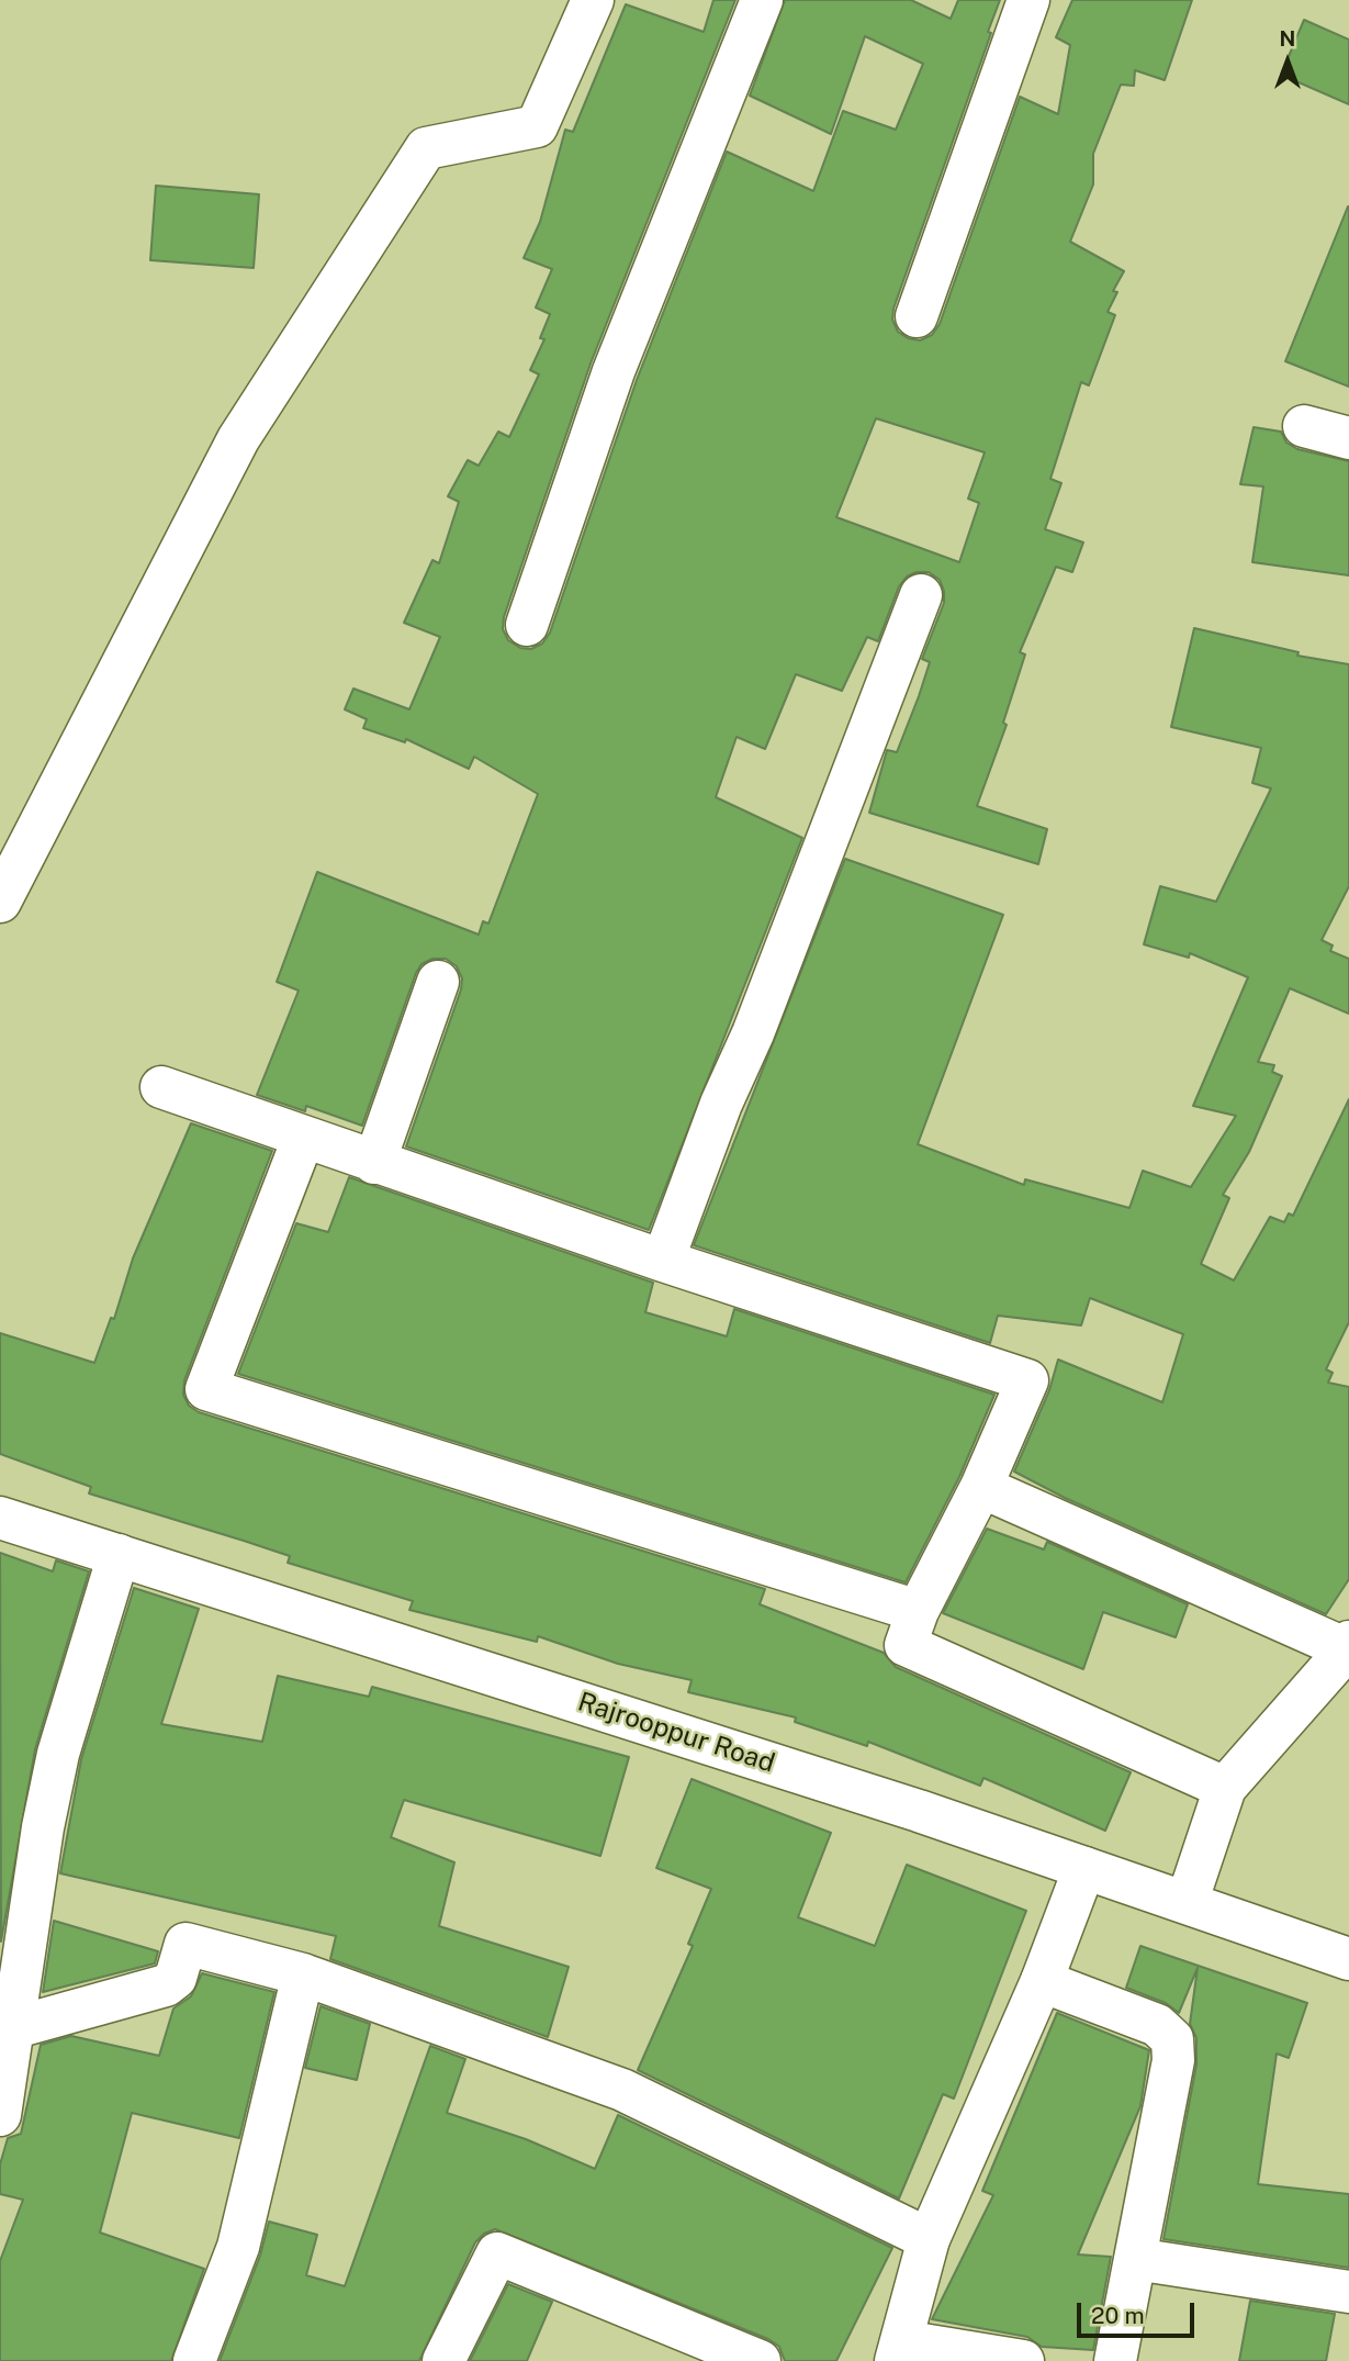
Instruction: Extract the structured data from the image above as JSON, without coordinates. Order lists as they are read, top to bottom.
{
  "streets": {
    "street": ["Rajrooppur Road"]
  },
  "scale_bar": "20 m",
  "north": "top"
}
